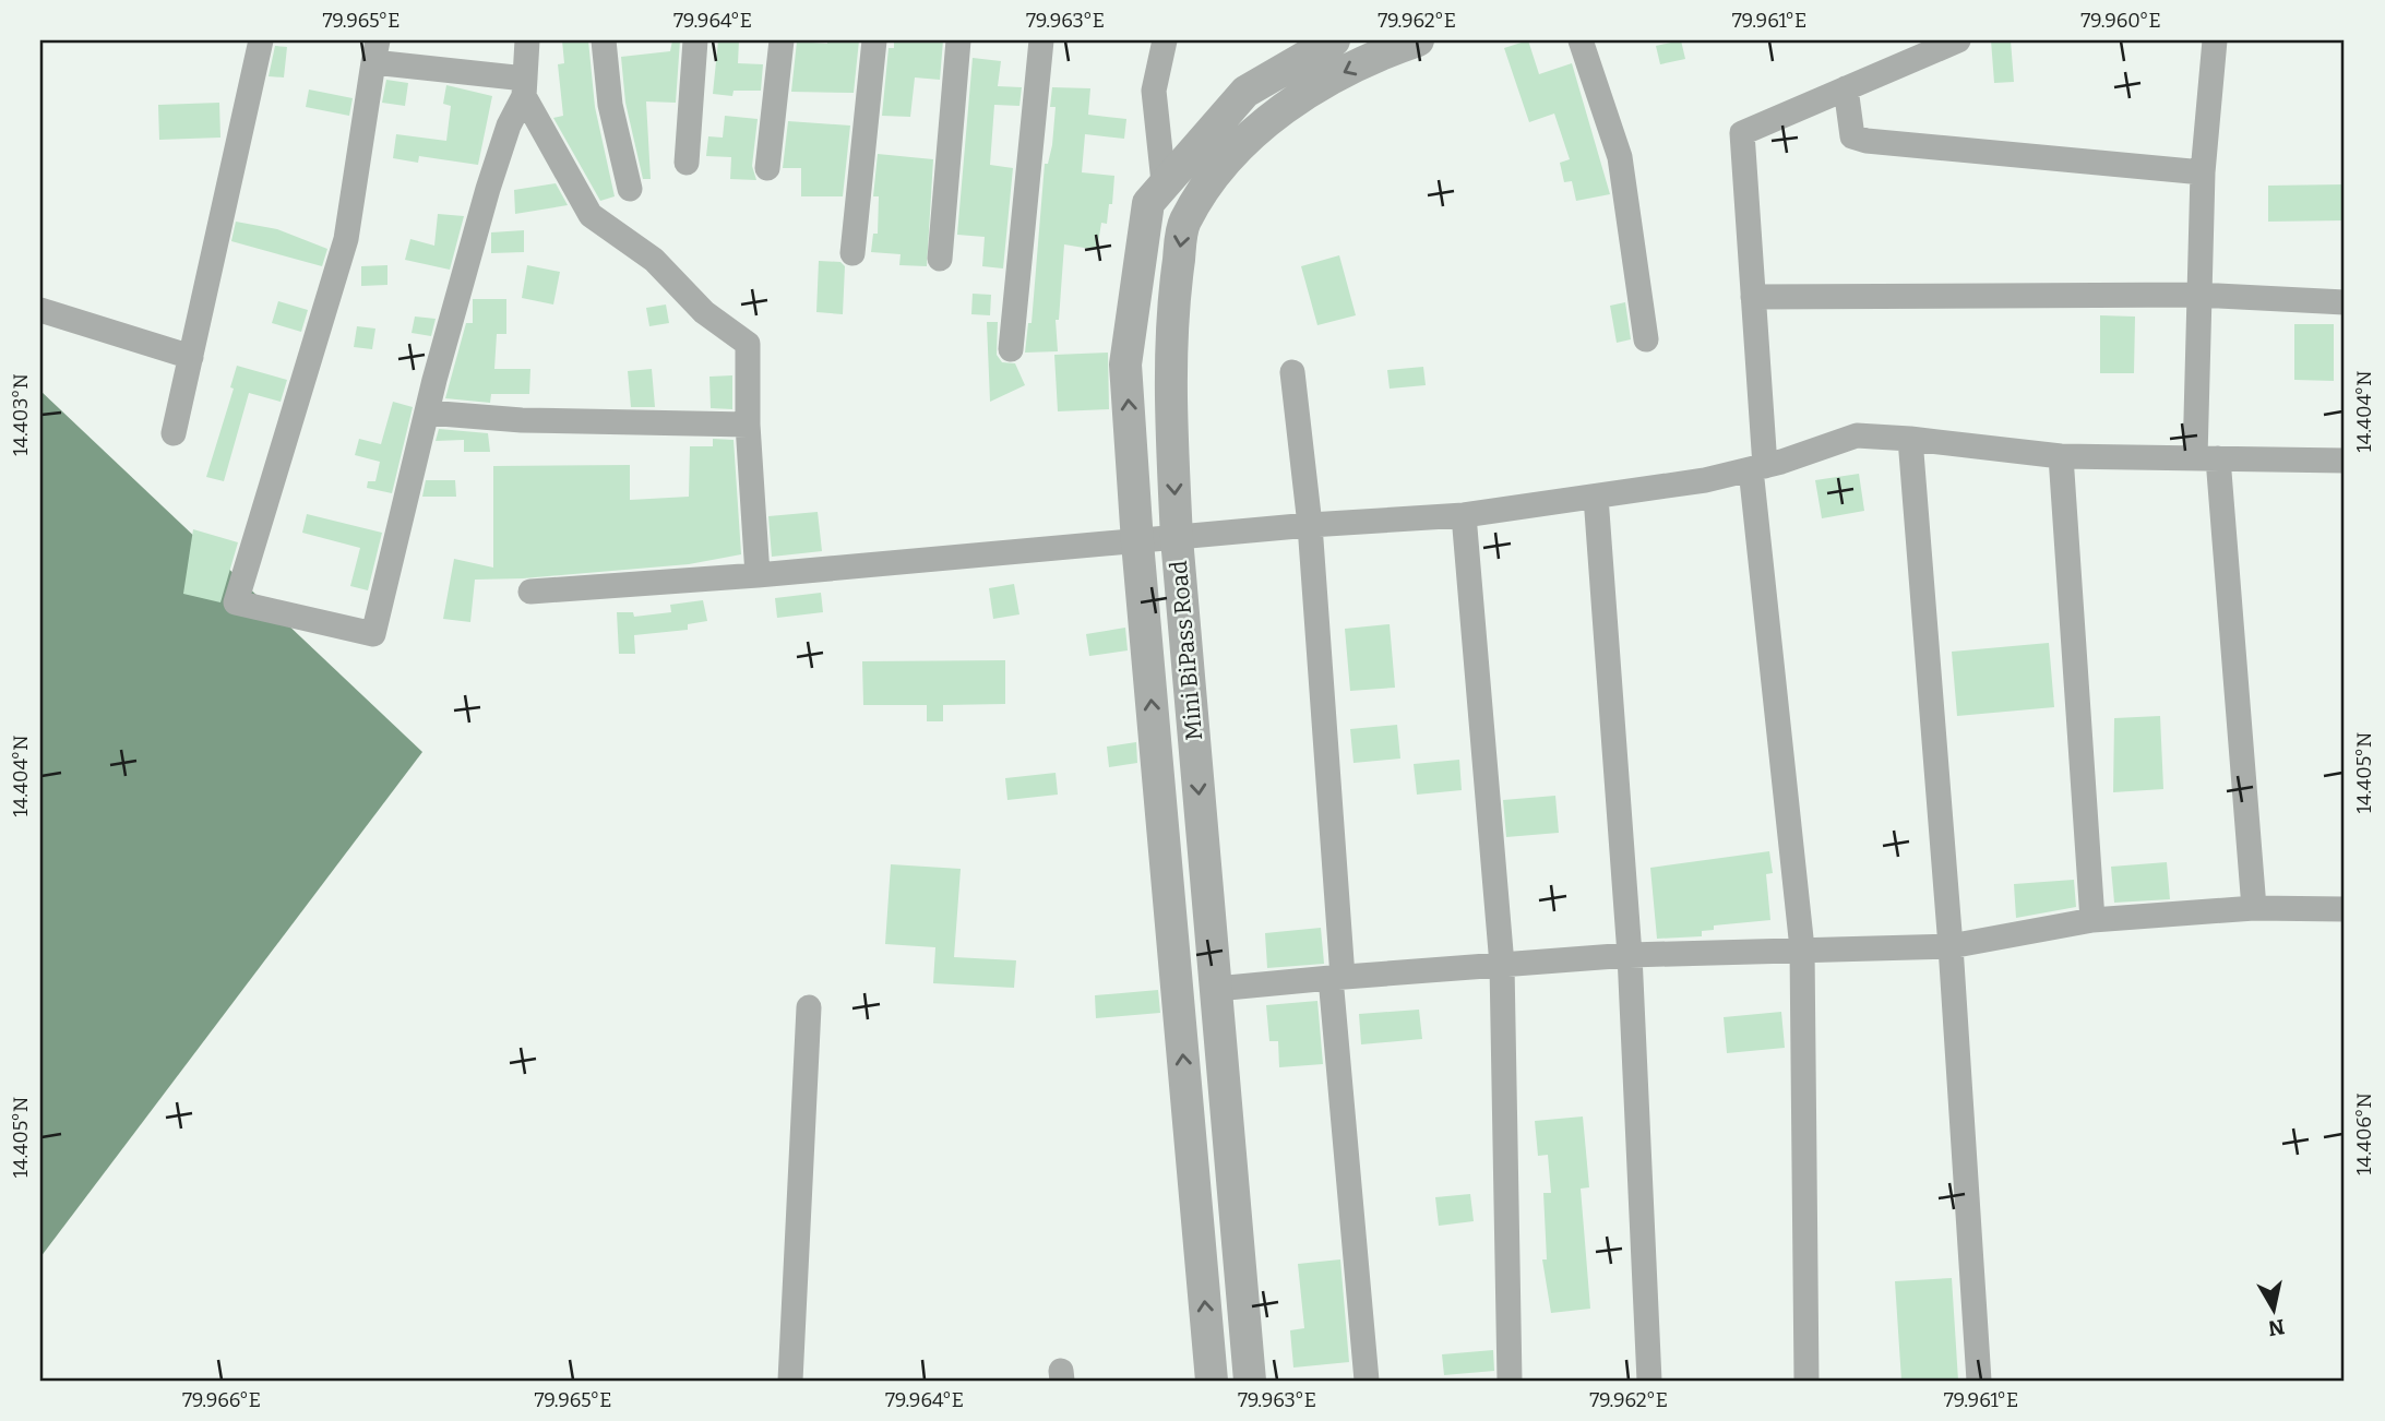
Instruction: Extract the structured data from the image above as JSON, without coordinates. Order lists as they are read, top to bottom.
{
  "streets": {
    "street": ["Mini BiPass Road"]
  },
  "north": "bottom",
  "coordinates": [
    "79.965°E",
    "79.964°E",
    "79.963°E",
    "79.962°E",
    "79.961°E",
    "79.960°E",
    "14.404°N",
    "14.403°N",
    "14.405°N",
    "14.406°N",
    "79.966°E"
  ]
}
